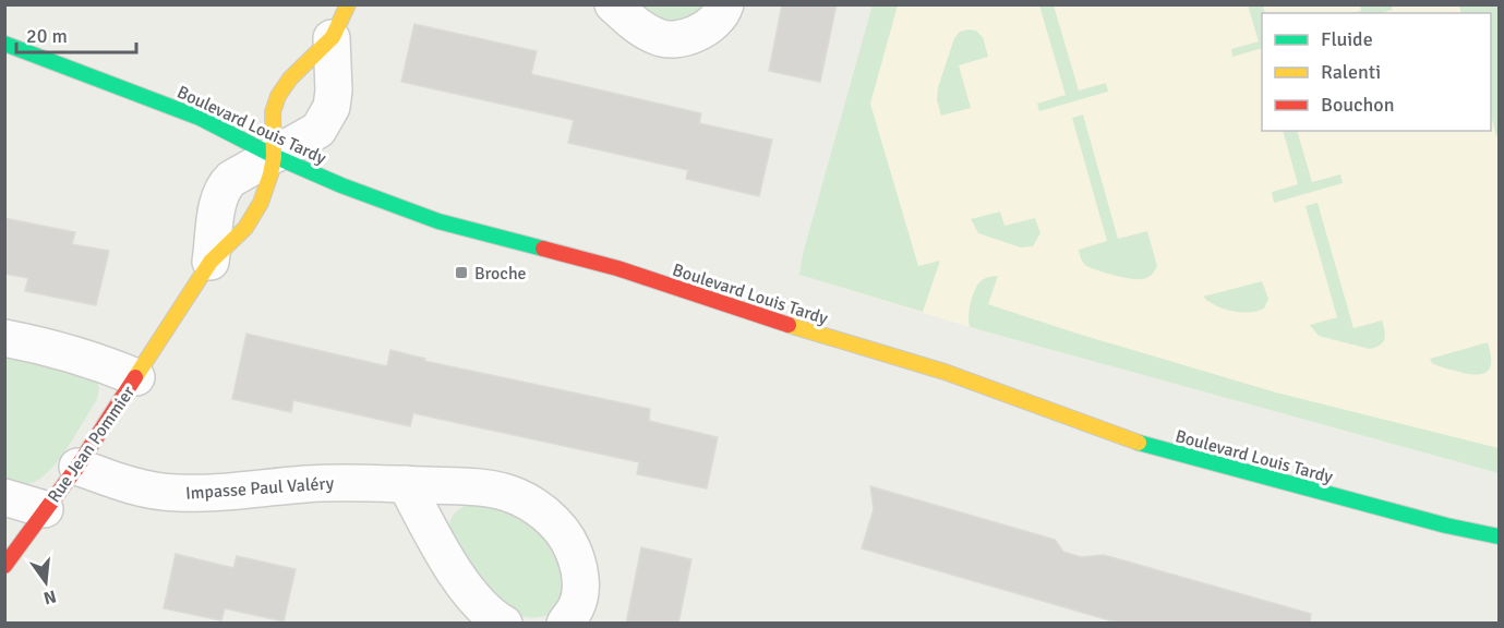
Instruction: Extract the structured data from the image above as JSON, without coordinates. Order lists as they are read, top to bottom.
{
  "streets": {
    "street": ["Boulevard Louis Tardy", "Rue Jean Pommier", "Impasse Paul Valéry"]
  },
  "crossings": [
    ["Boulevard Louis Tardy", "Rue Jean Pommier"],
    ["Rue Jean Pommier", "Impasse Paul Valéry"]
  ],
  "places": {
    "transit": ["Broche"]
  },
  "legend": ["Fluide", "Ralenti", "Bouchon"],
  "scale_bar": "20 m",
  "north": "bottom"
}
